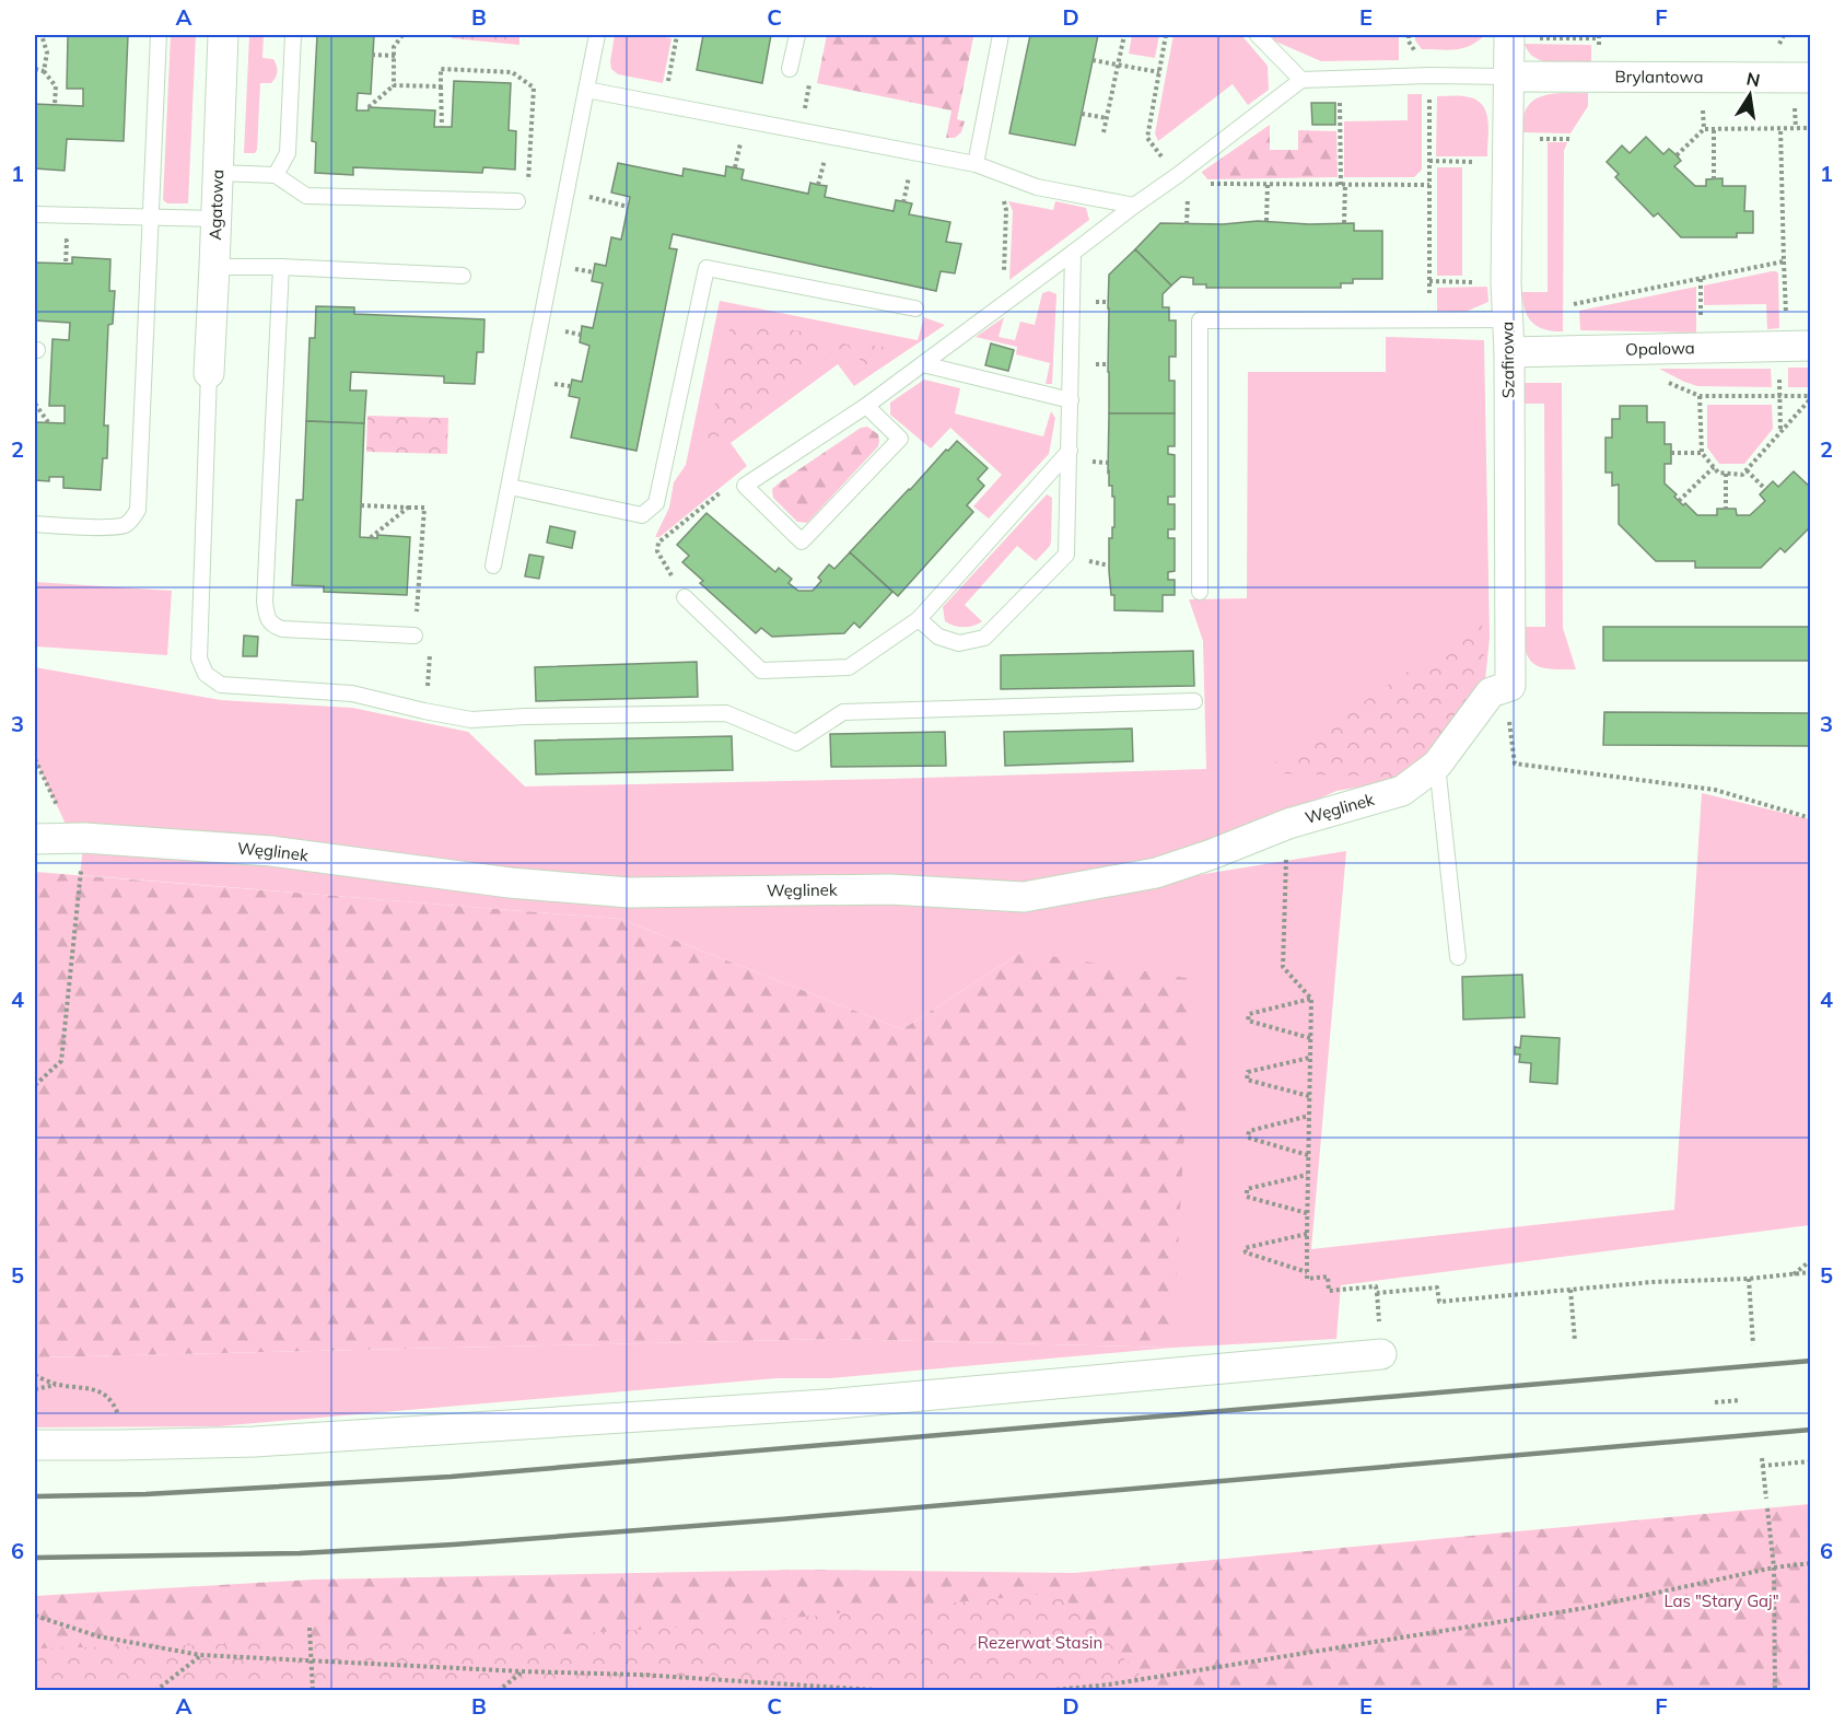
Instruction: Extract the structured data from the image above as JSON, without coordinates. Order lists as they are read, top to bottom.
{
  "streets": {
    "street": [
      "Brylantowa",
      "Agatowa",
      "Opalowa",
      "Szafirowa",
      "Węglinek"
    ]
  },
  "crossings": [
    ["Brylantowa", "Szafirowa"],
    ["Opalowa", "Szafirowa"],
    ["Szafirowa", "Węglinek"]
  ],
  "parks": ["Las \"Stary Gaj\"", "Rezerwat Stasin"],
  "north": "top",
  "grid": {
    "columns": [
      "A",
      "B",
      "C",
      "D",
      "E",
      "F"
    ],
    "rows": [
      "1",
      "2",
      "3",
      "4",
      "5",
      "6"
    ]
  }
}
